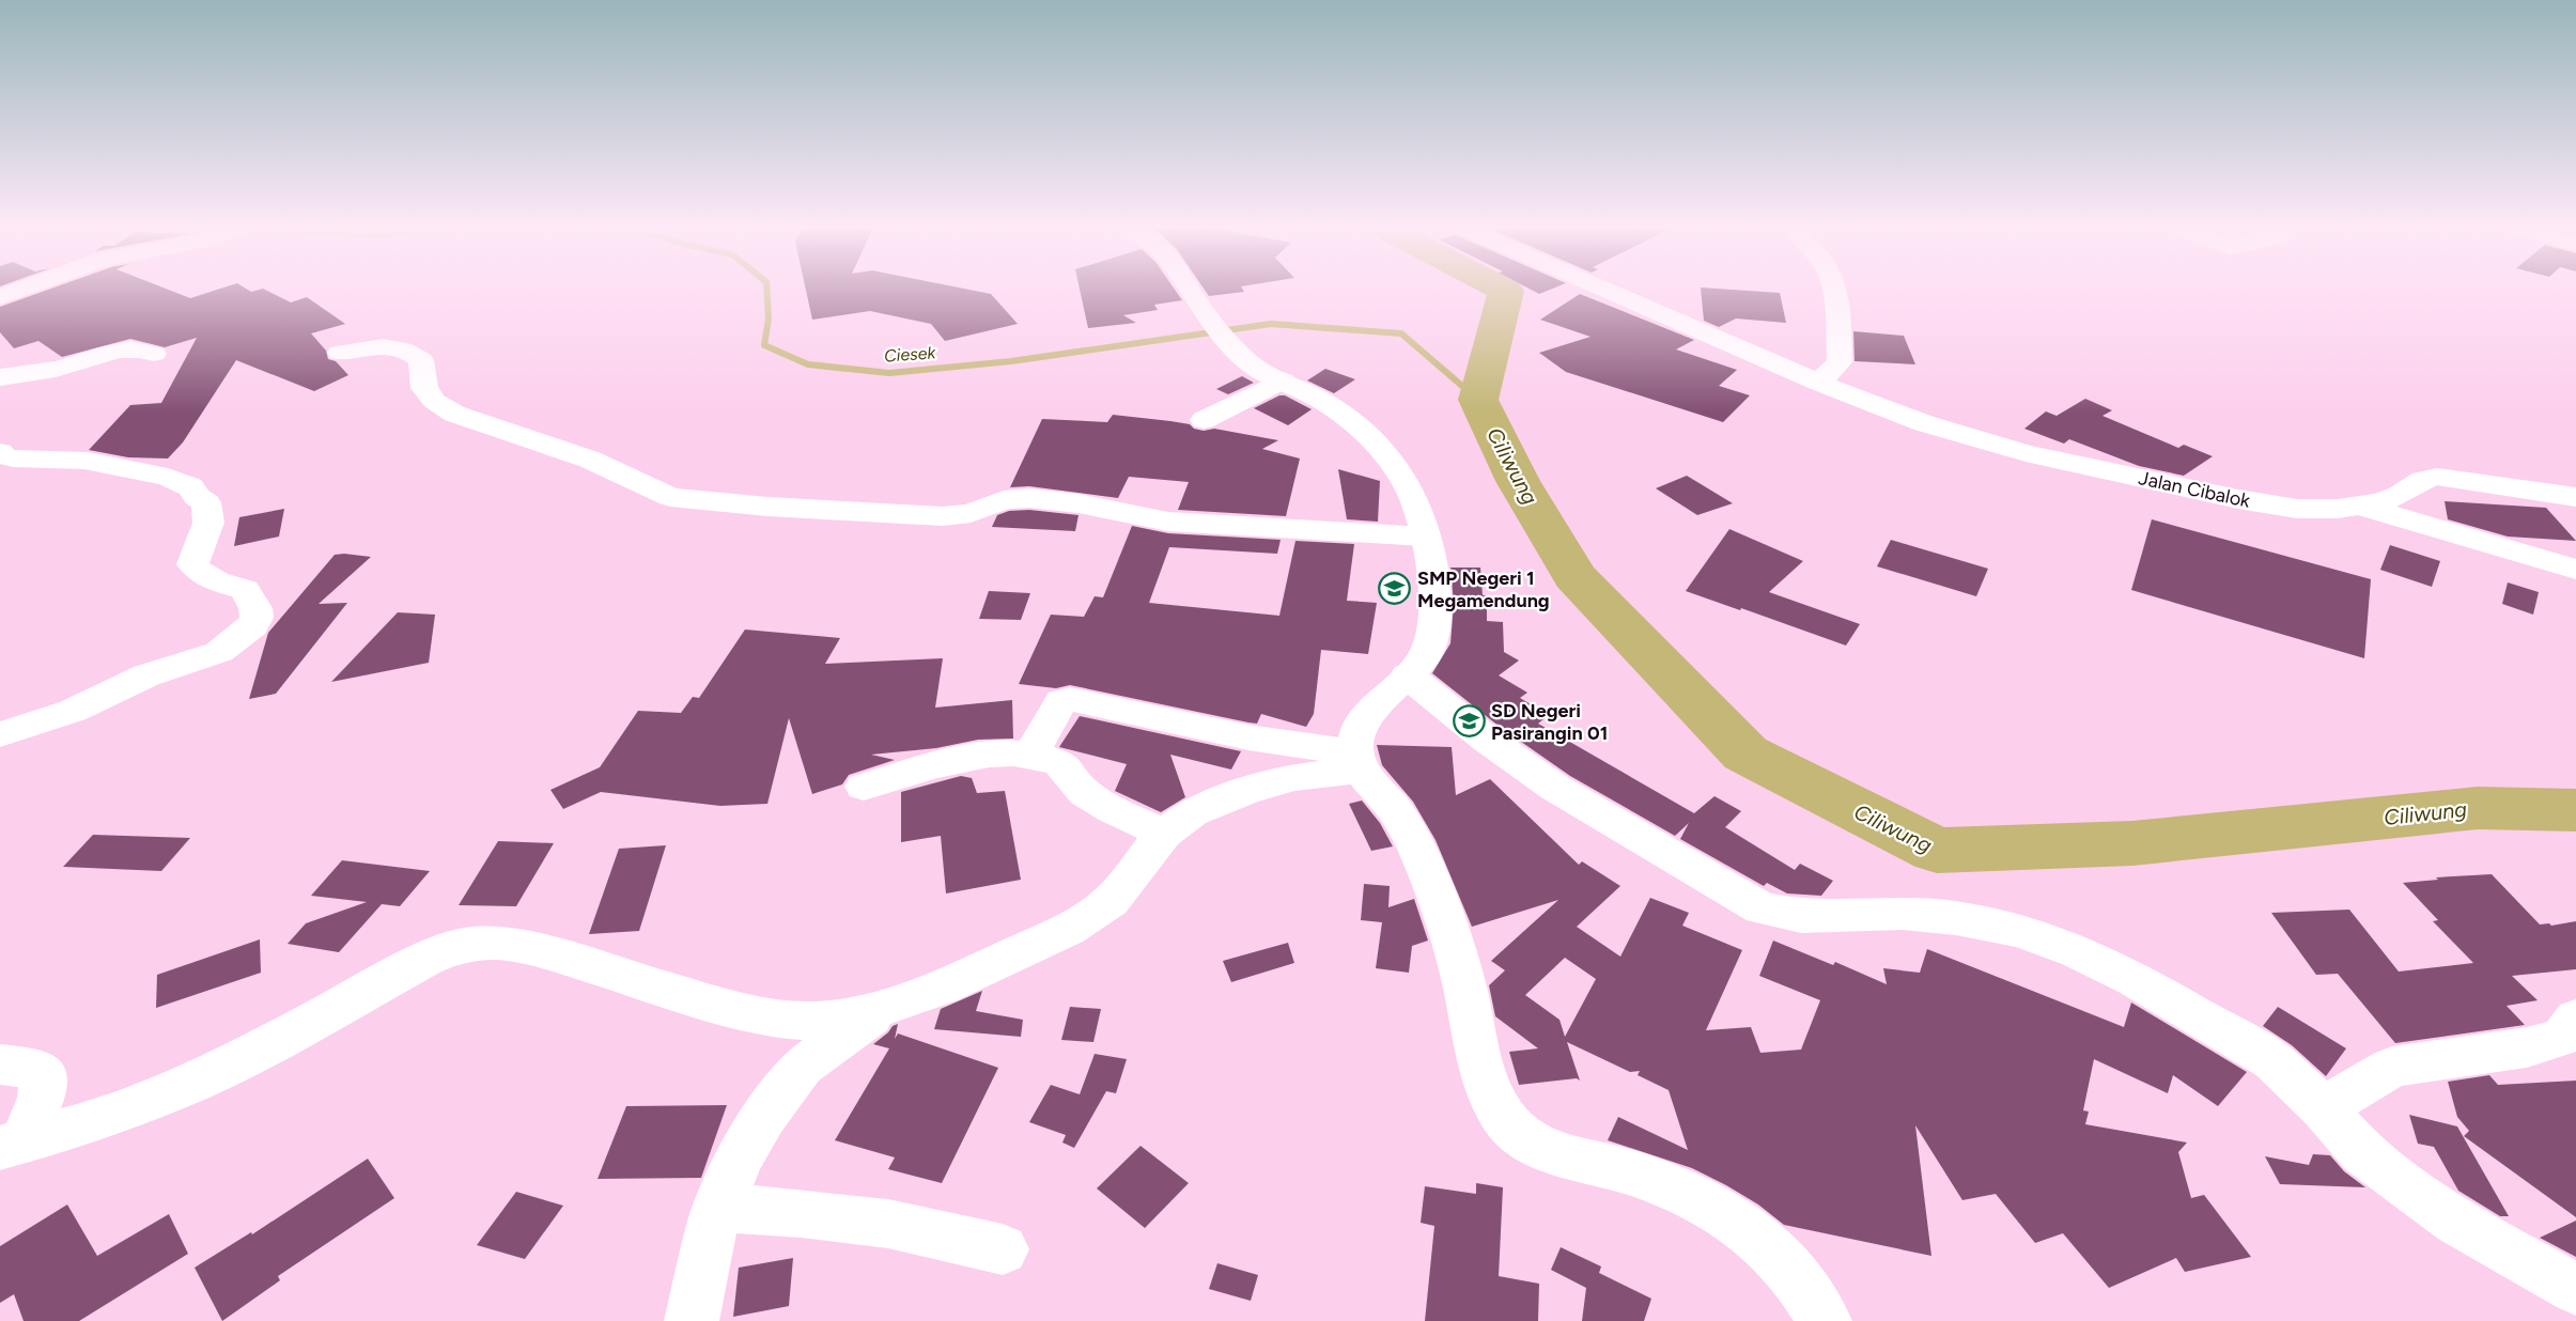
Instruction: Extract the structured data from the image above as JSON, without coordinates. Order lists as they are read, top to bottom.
{
  "streets": {
    "street": ["Jalan Cibalok"]
  },
  "water": ["Ciesek", "Ciliwung"],
  "places": {
    "school or university": ["SMP Negeri 1 Megamendung", "SD Negeri Pasirangin 01"]
  }
}
